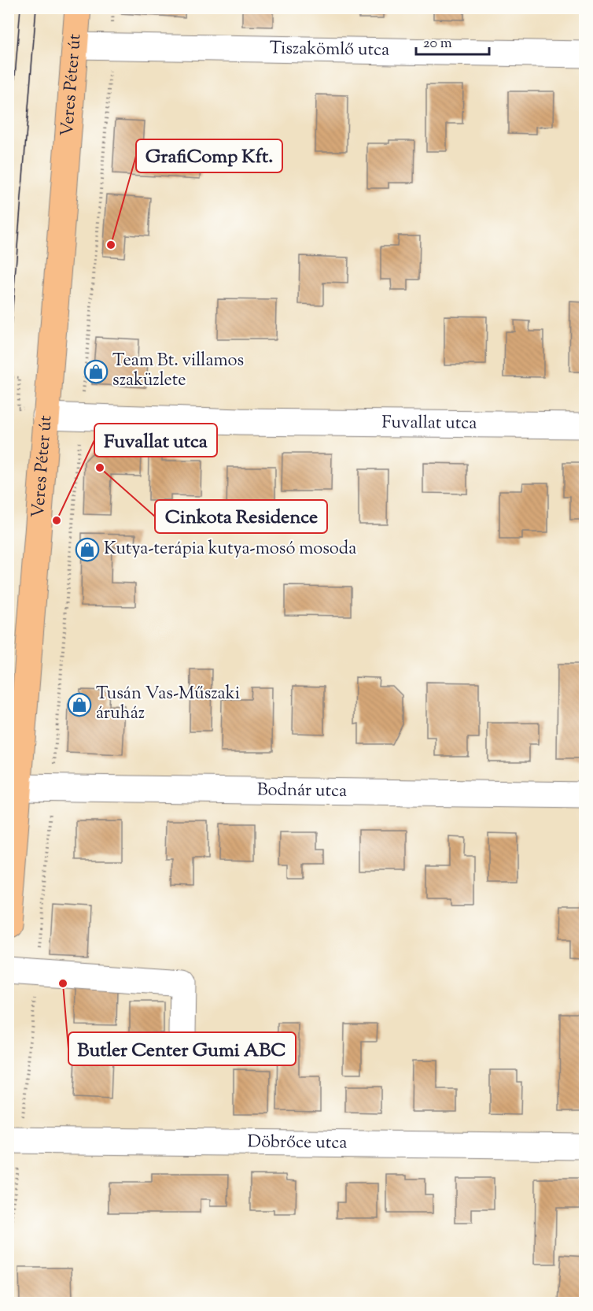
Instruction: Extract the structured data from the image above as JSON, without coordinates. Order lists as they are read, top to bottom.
{
  "streets": {
    "main road": ["Veres Péter út"],
    "street": [
      "Tiszakömlő utca",
      "Fuvallat utca",
      "Bodnár utca",
      "Döbrőce utca"
    ]
  },
  "crossings": [
    ["Tiszakömlő utca", "Veres Péter út"],
    ["Veres Péter út", "Fuvallat utca"],
    ["Veres Péter út", "Bodnár utca"]
  ],
  "places": {
    "other": [
      "GrafiComp Kft.",
      "Cinkota Residence",
      "Fuvallat utca",
      "Butler Center Gumi ABC"
    ],
    "shop": ["Team Bt. villamos szaküzlete", "Kutya-terápia kutya-mosó mosoda", "Tusán Vas-Műszaki áruház"]
  },
  "scale_bar": "20 m"
}
